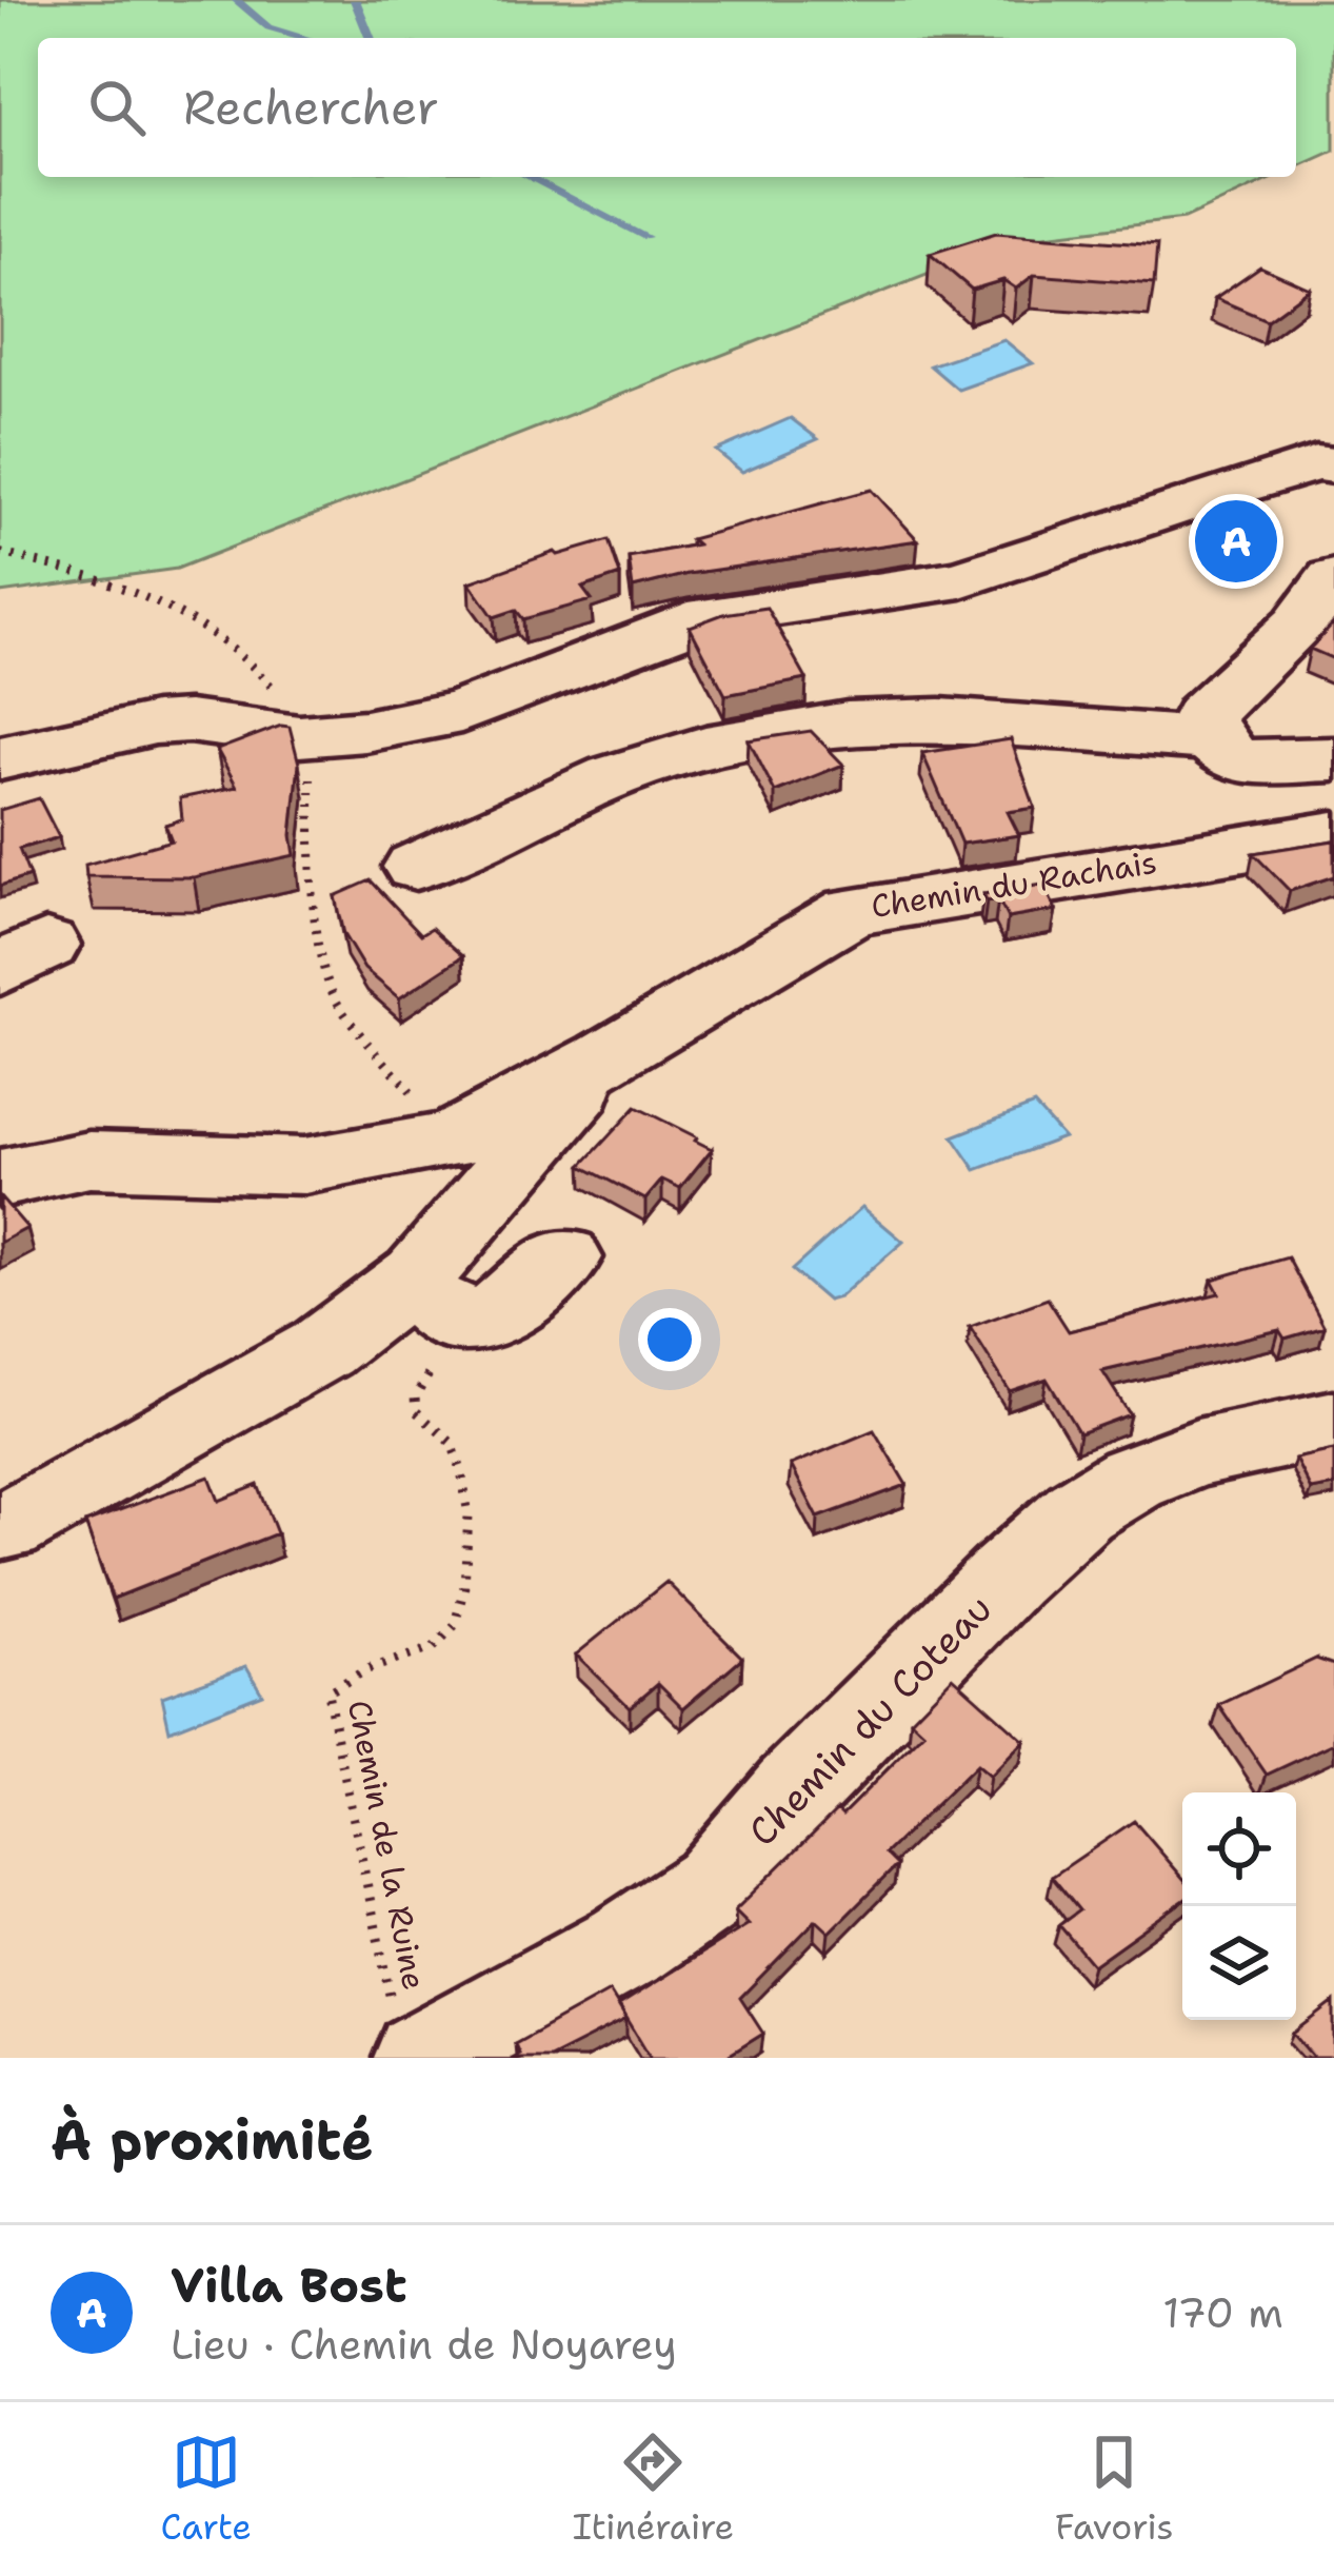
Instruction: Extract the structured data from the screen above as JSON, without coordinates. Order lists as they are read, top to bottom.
{
  "streets": {
    "street": ["Chemin du Rachais", "Chemin du Coteau"],
    "path": ["Chemin de la Ruine"]
  },
  "crossings": [
    ["Chemin du Coteau", "Chemin de la Ruine"]
  ],
  "page": {
    "search": "Rechercher",
    "pins": "A",
    "heading": "À proximité",
    "list": [
      {
        "mark": "A",
        "name": "Villa Bost",
        "note": "Lieu · Chemin de Noyarey",
        "value": "170 m"
      }
    ],
    "nav": ["Carte", "Itinéraire", "Favoris"]
  }
}
